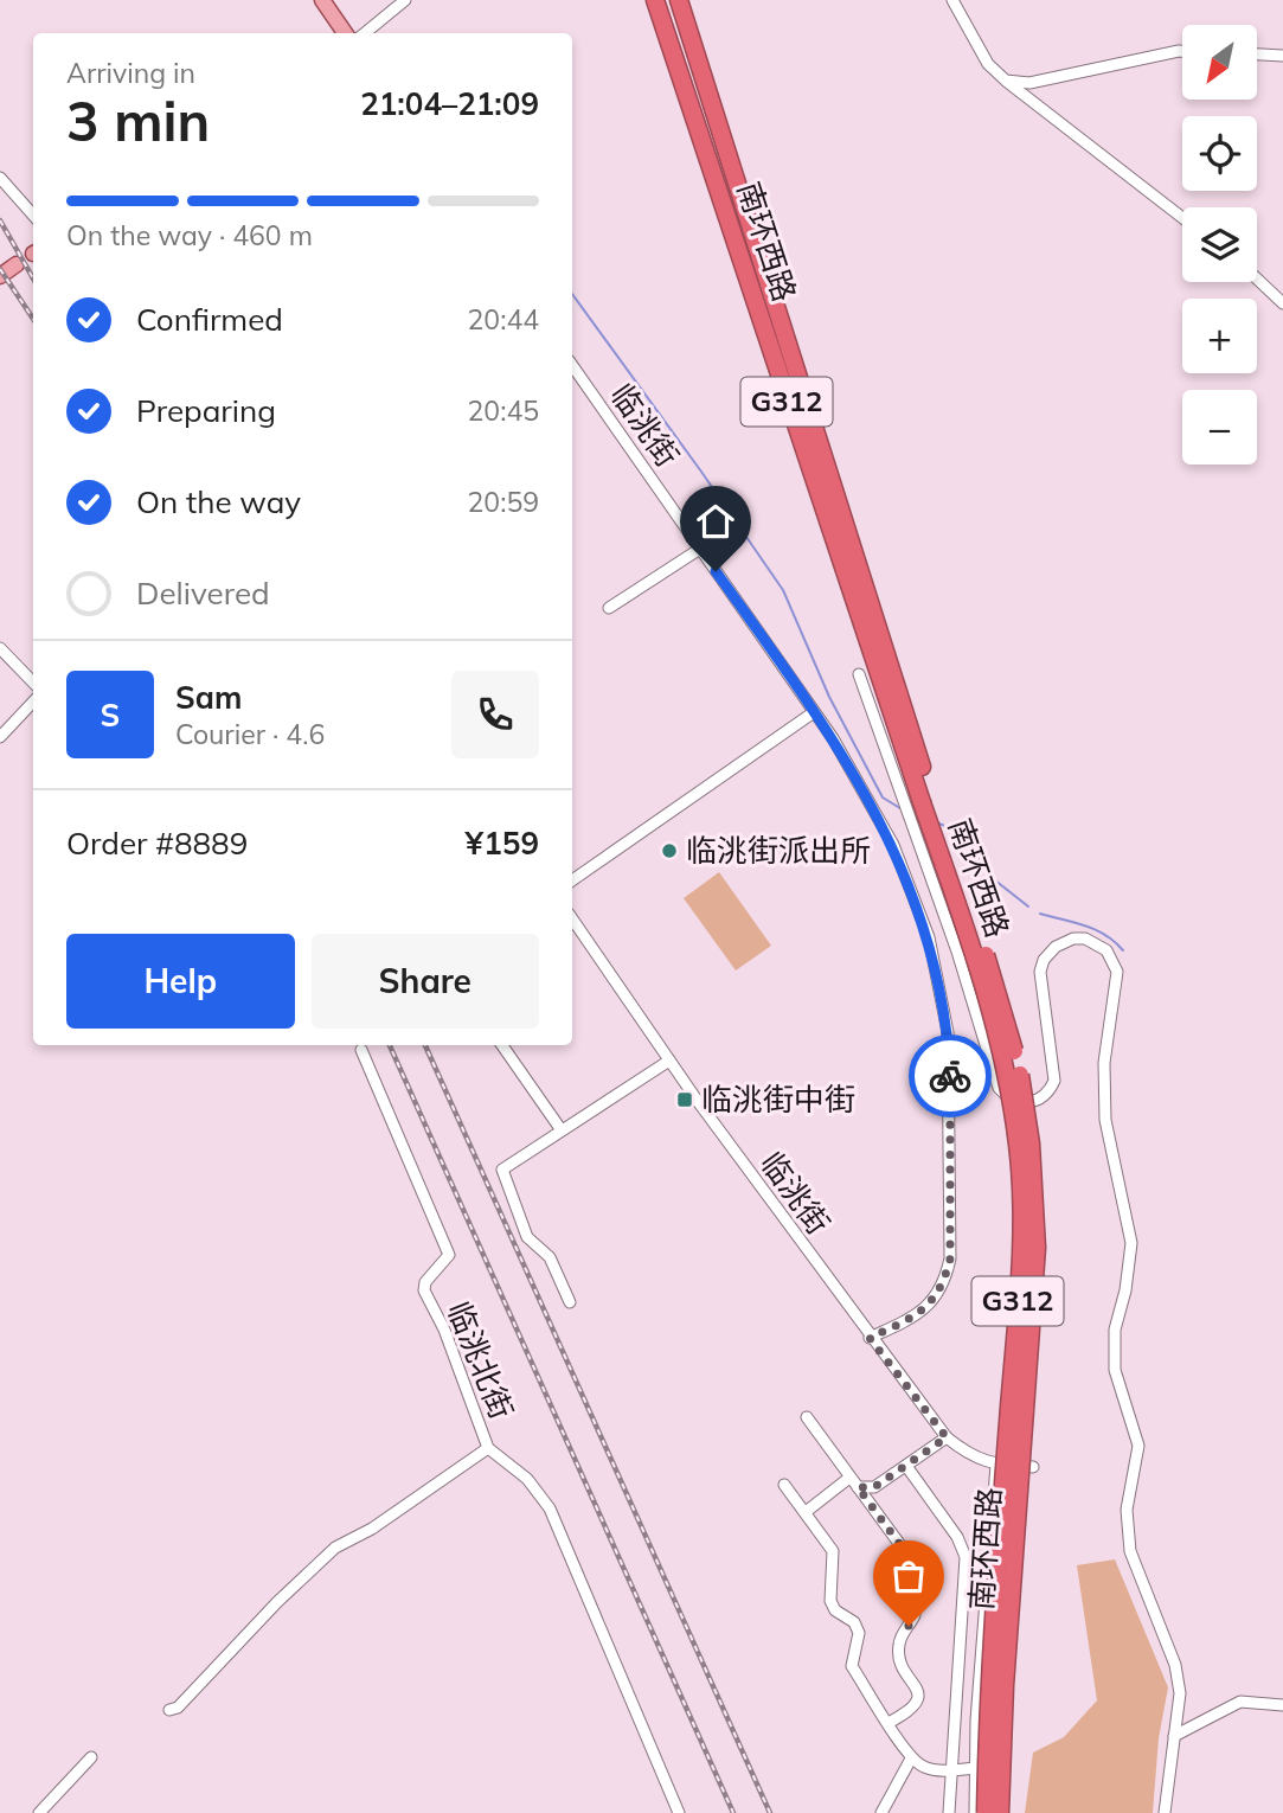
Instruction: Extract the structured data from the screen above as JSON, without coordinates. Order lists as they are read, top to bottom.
{
  "streets": {
    "highway": ["南环西路", "G312"],
    "street": ["临洮街", "临洮北街"]
  },
  "places": {
    "other": ["临洮街派出所"],
    "transit": ["临洮街中街"]
  },
  "north": "bottom left",
  "page": {
    "map_buttons": ["+", "−"],
    "heading": ["3 min", "Arriving in", "21:04–21:09"],
    "panel": [
      "Sam",
      "Courier · 4.6",
      "Order #8889",
      "¥159"
    ],
    "bar": "On the way · 460 m",
    "list": [
      ["Confirmed", "20:44"],
      ["Preparing", "20:45"],
      ["On the way", "20:59"],
      "Delivered"
    ],
    "round": "S",
    "buttons": ["Help", "Share"]
  }
}
